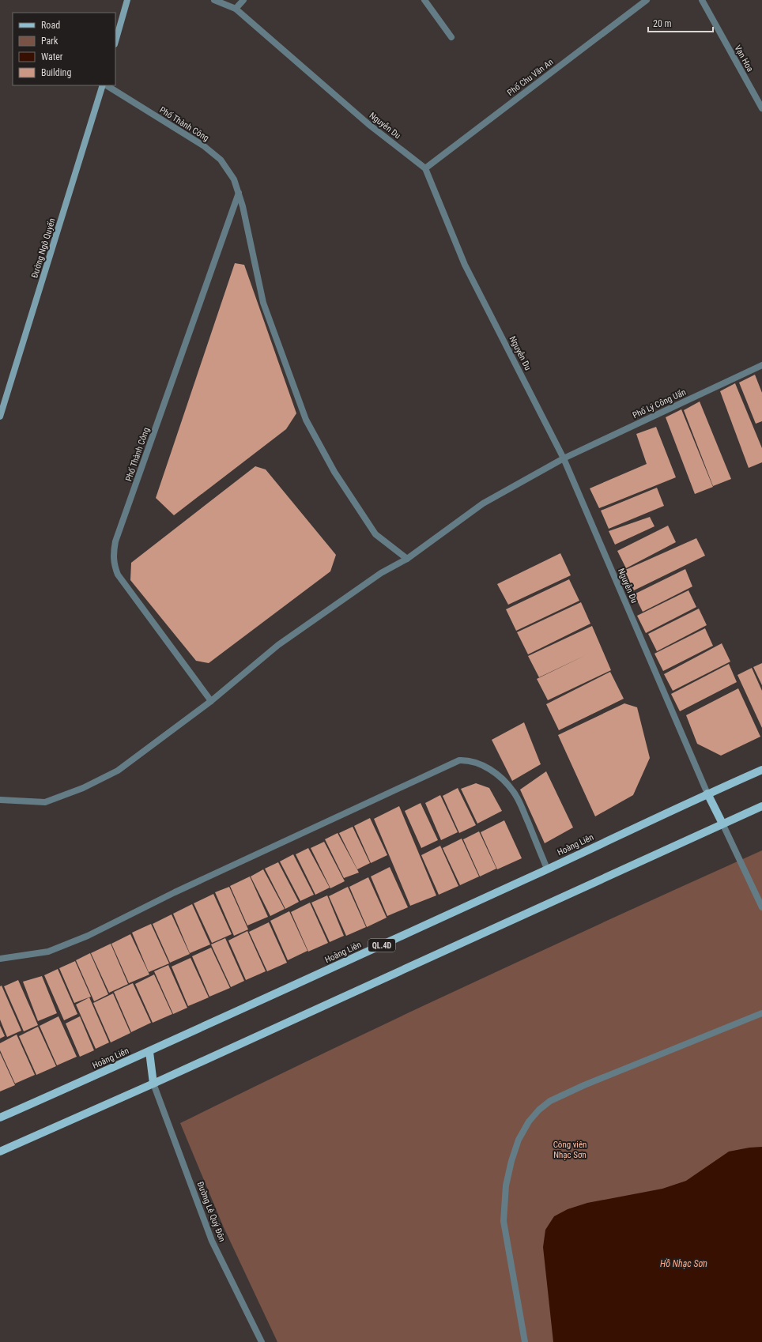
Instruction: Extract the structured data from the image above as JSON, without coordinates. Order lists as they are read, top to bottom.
{
  "streets": {
    "main road": ["Hoàng Liên", "QL.4D"],
    "street": [
      "Vạn Hoa",
      "Phố Chu Văn An",
      "Phố Thành Công",
      "Nguyễn Du",
      "Đường Ngô Quyến",
      "Phố Lý Công Uẩn",
      "Đường Lê Quý Đôn"
    ]
  },
  "crossings": [
    ["Phố Chu Văn An", "Nguyễn Du"],
    ["Phố Thành Công", "Phố Lý Công Uẩn"],
    ["Nguyễn Du", "Phố Lý Công Uẩn"],
    ["Nguyễn Du", "Hoàng Liên"]
  ],
  "water": ["Hồ Nhạc Sơn"],
  "parks": ["Công viên Nhạc Sơn"],
  "legend": [
    "Road",
    "Park",
    "Water",
    "Building"
  ],
  "scale_bar": "20 m"
}
